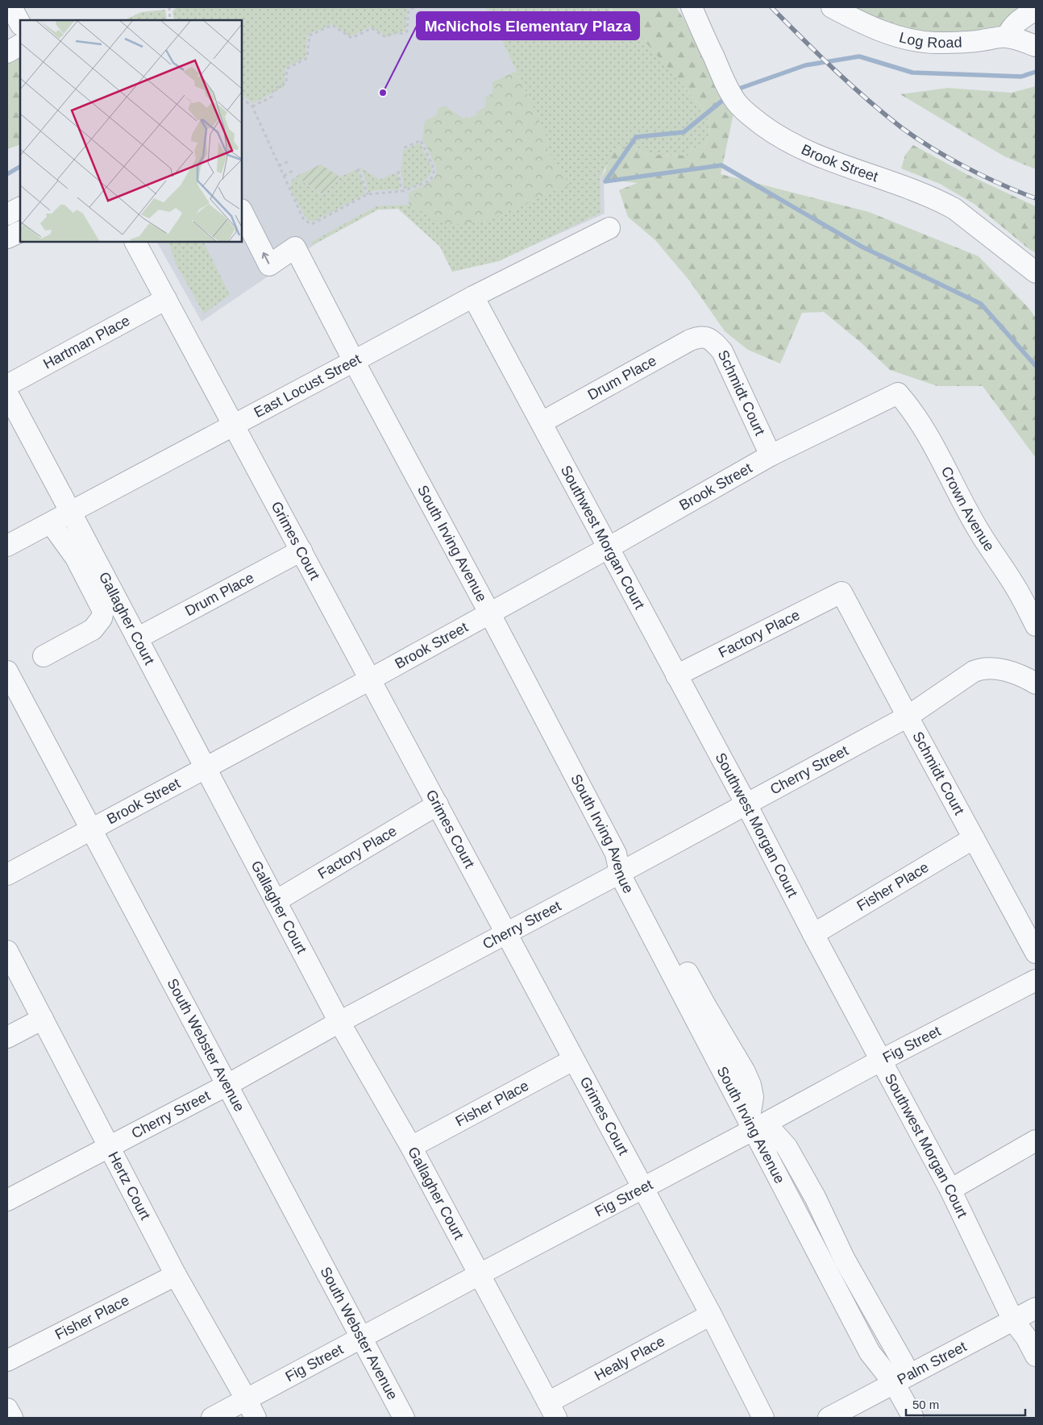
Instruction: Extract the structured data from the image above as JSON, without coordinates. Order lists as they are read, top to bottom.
{
  "streets": {
    "street": [
      "Log Road",
      "Brook Street",
      "Hartman Place",
      "Drum Place",
      "East Locust Street",
      "Schmidt Court",
      "Crown Avenue",
      "Southwest Morgan Court",
      "Grimes Court",
      "South Irving Avenue",
      "Gallagher Court",
      "Factory Place",
      "Cherry Street",
      "Fisher Place",
      "South Webster Avenue",
      "Fig Street",
      "Hertz Court",
      "Healy Place",
      "Palm Street"
    ]
  },
  "crossings": [
    ["Brook Street", "Schmidt Court"],
    ["Brook Street", "Crown Avenue"],
    ["Brook Street", "Southwest Morgan Court"],
    ["Brook Street", "Grimes Court"],
    ["Brook Street", "South Irving Avenue"],
    ["Brook Street", "Gallagher Court"],
    ["Brook Street", "South Webster Avenue"],
    ["Hartman Place", "Grimes Court"],
    ["Drum Place", "Schmidt Court"],
    ["Drum Place", "Southwest Morgan Court"],
    ["Drum Place", "Grimes Court"],
    ["Drum Place", "Gallagher Court"],
    ["East Locust Street", "Southwest Morgan Court"],
    ["East Locust Street", "Grimes Court"],
    ["East Locust Street", "South Irving Avenue"],
    ["East Locust Street", "Gallagher Court"],
    ["Schmidt Court", "Factory Place"],
    ["Schmidt Court", "Cherry Street"],
    ["Schmidt Court", "Fisher Place"],
    ["Southwest Morgan Court", "Factory Place"],
    ["Southwest Morgan Court", "Cherry Street"],
    ["Southwest Morgan Court", "Fisher Place"],
    ["Southwest Morgan Court", "Fig Street"],
    ["Southwest Morgan Court", "Palm Street"],
    ["Grimes Court", "Factory Place"],
    ["Grimes Court", "Cherry Street"],
    ["Grimes Court", "Fisher Place"],
    ["Grimes Court", "Fig Street"],
    ["Grimes Court", "Healy Place"],
    ["South Irving Avenue", "Cherry Street"],
    ["South Irving Avenue", "Fig Street"],
    ["South Irving Avenue", "Palm Street"],
    ["Gallagher Court", "Factory Place"],
    ["Gallagher Court", "Cherry Street"],
    ["Gallagher Court", "Fisher Place"],
    ["Gallagher Court", "Fig Street"],
    ["Gallagher Court", "Healy Place"],
    ["Cherry Street", "South Webster Avenue"],
    ["Cherry Street", "Hertz Court"],
    ["Fisher Place", "Hertz Court"],
    ["South Webster Avenue", "Fig Street"],
    ["Fig Street", "Hertz Court"]
  ],
  "places": ["McNichols Elementary Plaza"],
  "scale_bar": "50 m"
}
